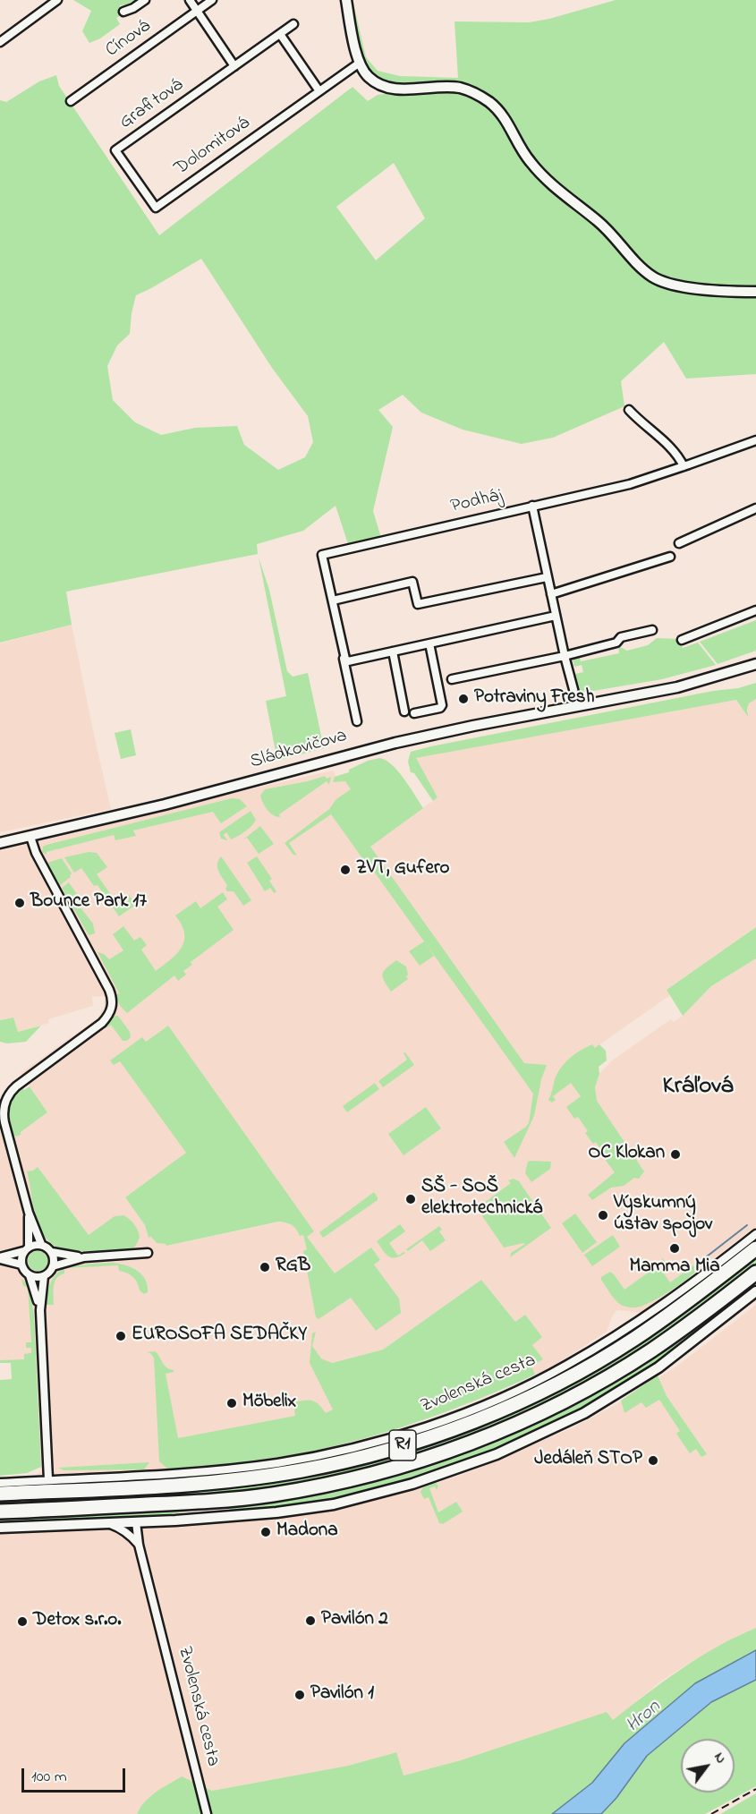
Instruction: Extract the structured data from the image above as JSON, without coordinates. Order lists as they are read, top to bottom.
{
  "streets": {
    "highway": ["R1"],
    "main road": ["Sládkovičova"],
    "street": [
      "Cínová",
      "Grafitová",
      "Dolomitová",
      "Podháj",
      "Zvolenská cesta"
    ]
  },
  "crossings": [
    ["Grafitová", "Dolomitová"]
  ],
  "districts": ["Kráľová"],
  "water": ["Hron"],
  "places": [
    "Potraviny Fresh",
    "ZVT, Gufero",
    "Bounce Park 17",
    "OC Klokan",
    "SŠ - SOŠ elektrotechnická",
    "Výskumný ústav spojov",
    "Mamma Mia",
    "RGB",
    "EUROSOFA SEDAČKY",
    "Möbelix",
    "Jedáleň STOP",
    "Madona",
    "Pavilón 2",
    "Detox s.r.o.",
    "Pavilón 1"
  ],
  "scale_bar": "100 m",
  "north": "top right"
}
